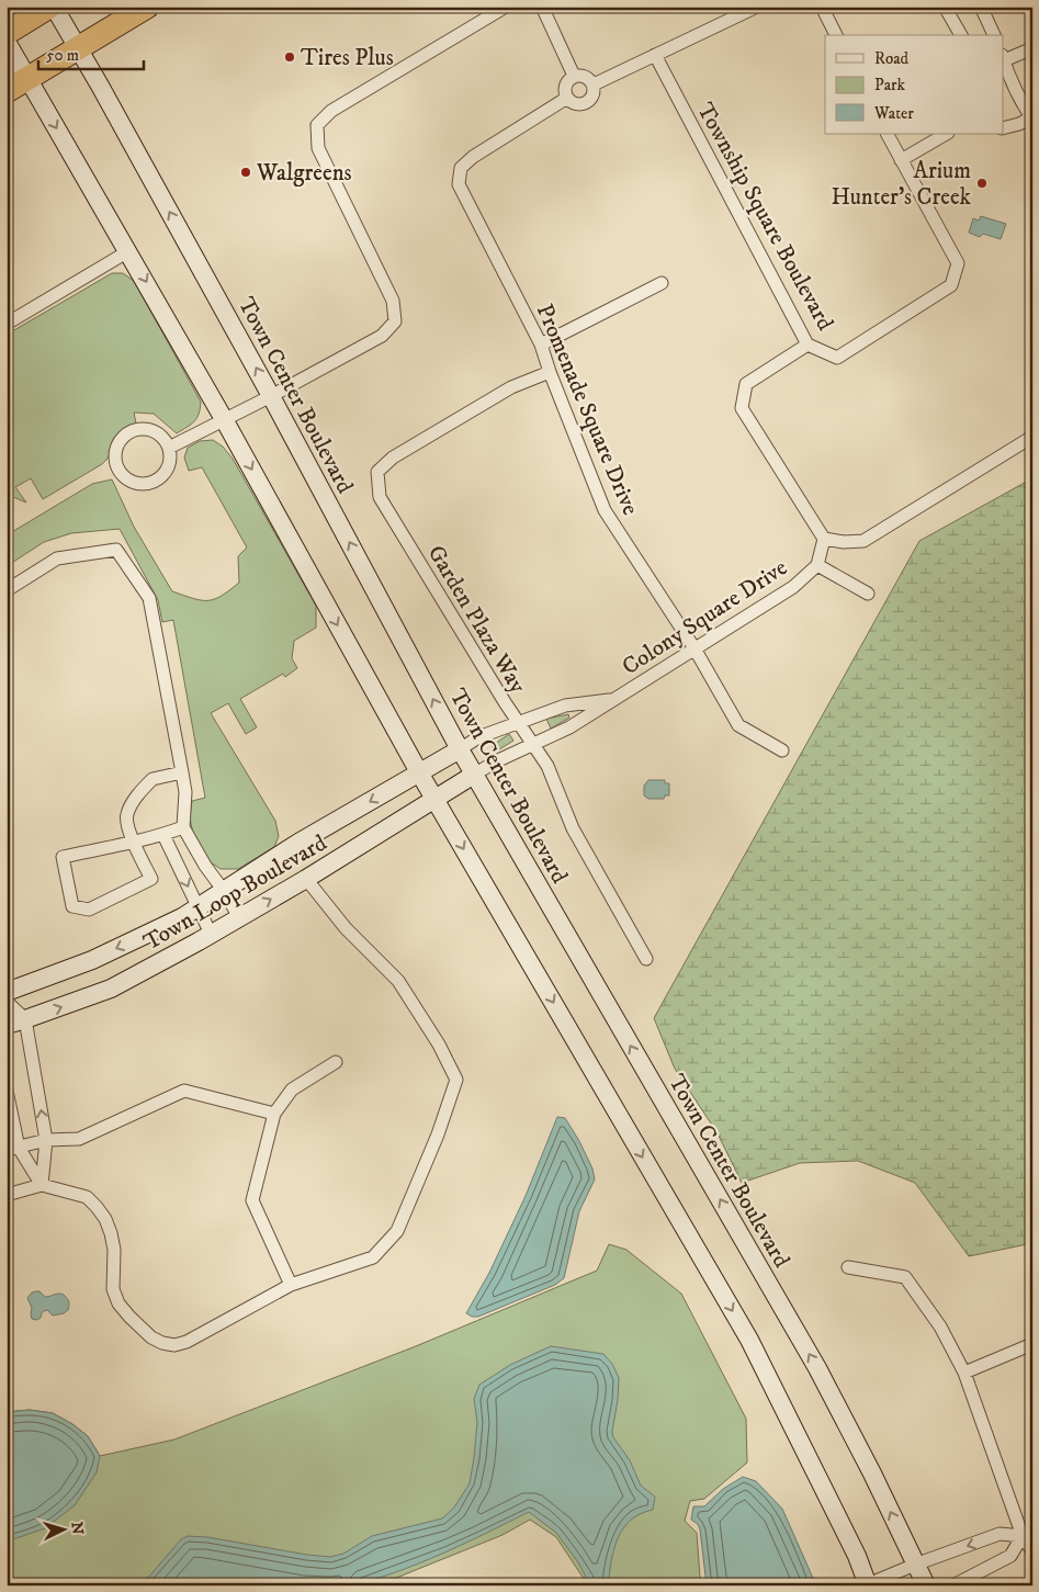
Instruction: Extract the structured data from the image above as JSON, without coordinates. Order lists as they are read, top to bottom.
{
  "streets": {
    "main road": ["Town Center Boulevard", "Town Loop Boulevard"],
    "street": [
      "Township Square Boulevard",
      "Promenade Square Drive",
      "Colony Square Drive",
      "Garden Plaza Way"
    ]
  },
  "crossings": [
    ["Town Center Boulevard", "Colony Square Drive"],
    ["Town Center Boulevard", "Town Loop Boulevard"],
    ["Promenade Square Drive", "Colony Square Drive"],
    ["Promenade Square Drive", "Garden Plaza Way"],
    ["Colony Square Drive", "Garden Plaza Way"],
    ["Colony Square Drive", "Town Loop Boulevard"]
  ],
  "places": ["Tires Plus", "Walgreens", "Arium Hunter's Creek"],
  "legend": ["Road", "Park", "Water"],
  "scale_bar": "50 m",
  "north": "right"
}
